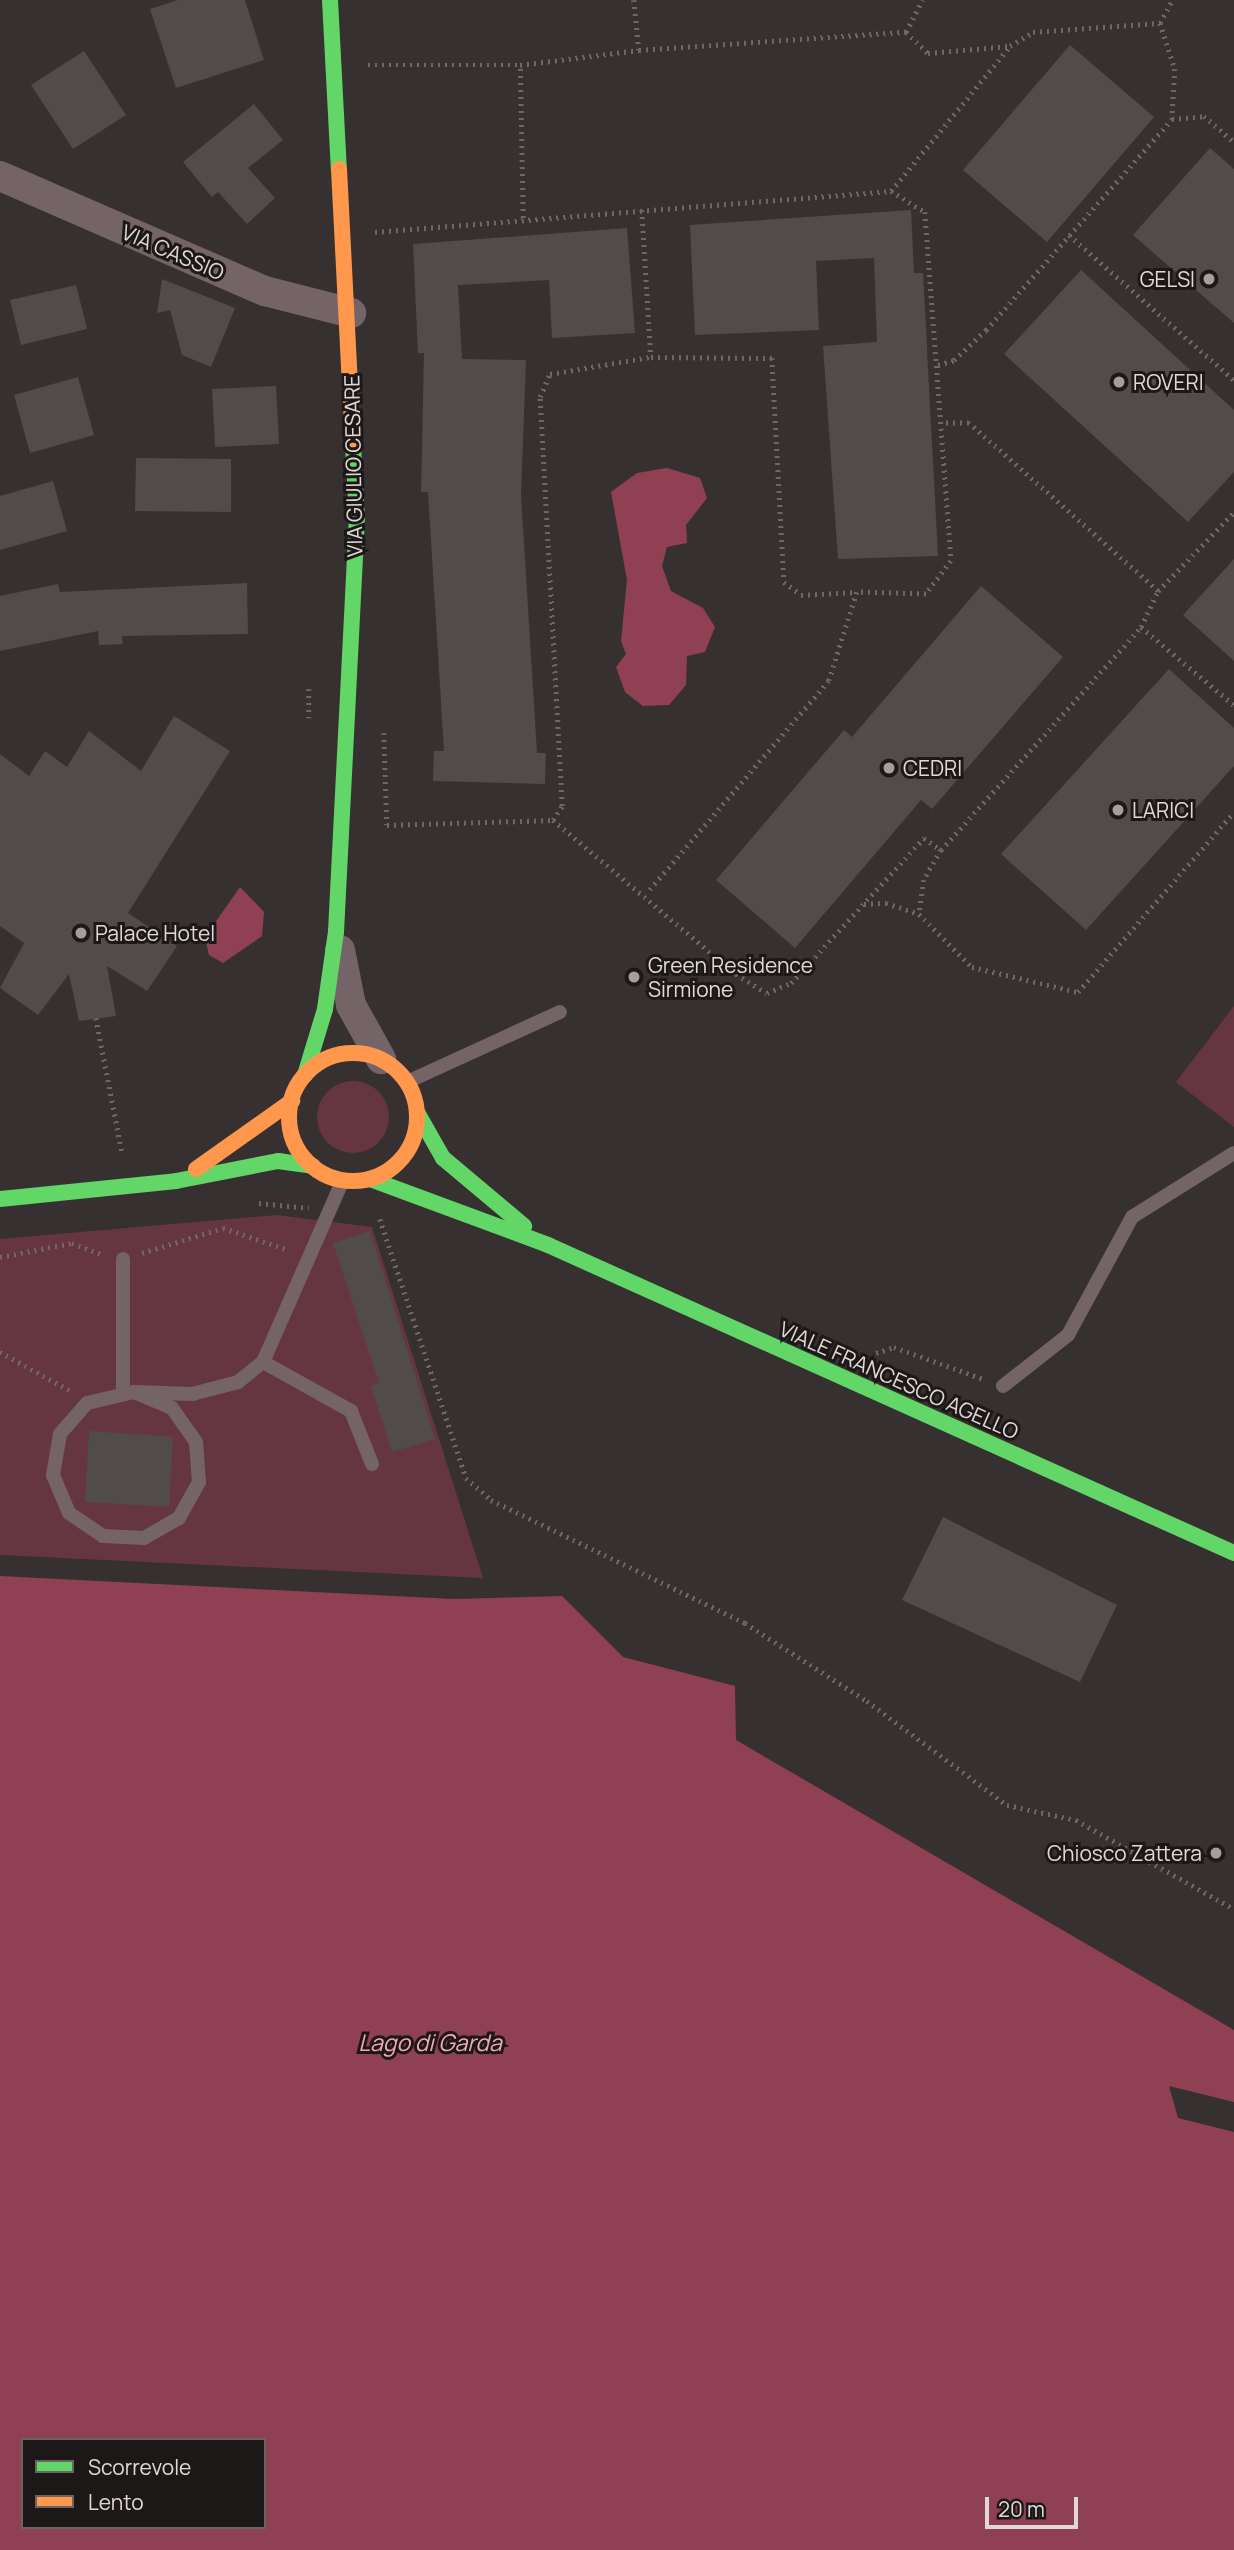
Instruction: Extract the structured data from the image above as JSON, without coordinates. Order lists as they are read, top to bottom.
{
  "streets": {
    "main road": ["VIA GIULIO CESARE", "VIALE FRANCESCO AGELLO"],
    "street": ["VIA CASSIO"]
  },
  "crossings": [
    ["VIA CASSIO", "VIA GIULIO CESARE"],
    ["VIA GIULIO CESARE", "VIALE FRANCESCO AGELLO"]
  ],
  "water": ["Lago di Garda"],
  "places": [
    "GELSI",
    "ROVERI",
    "CEDRI",
    "LARICI",
    "Palace Hotel",
    "Green Residence Sirmione",
    "Chiosco Zattera"
  ],
  "legend": ["Scorrevole", "Lento"],
  "scale_bar": "20 m"
}
